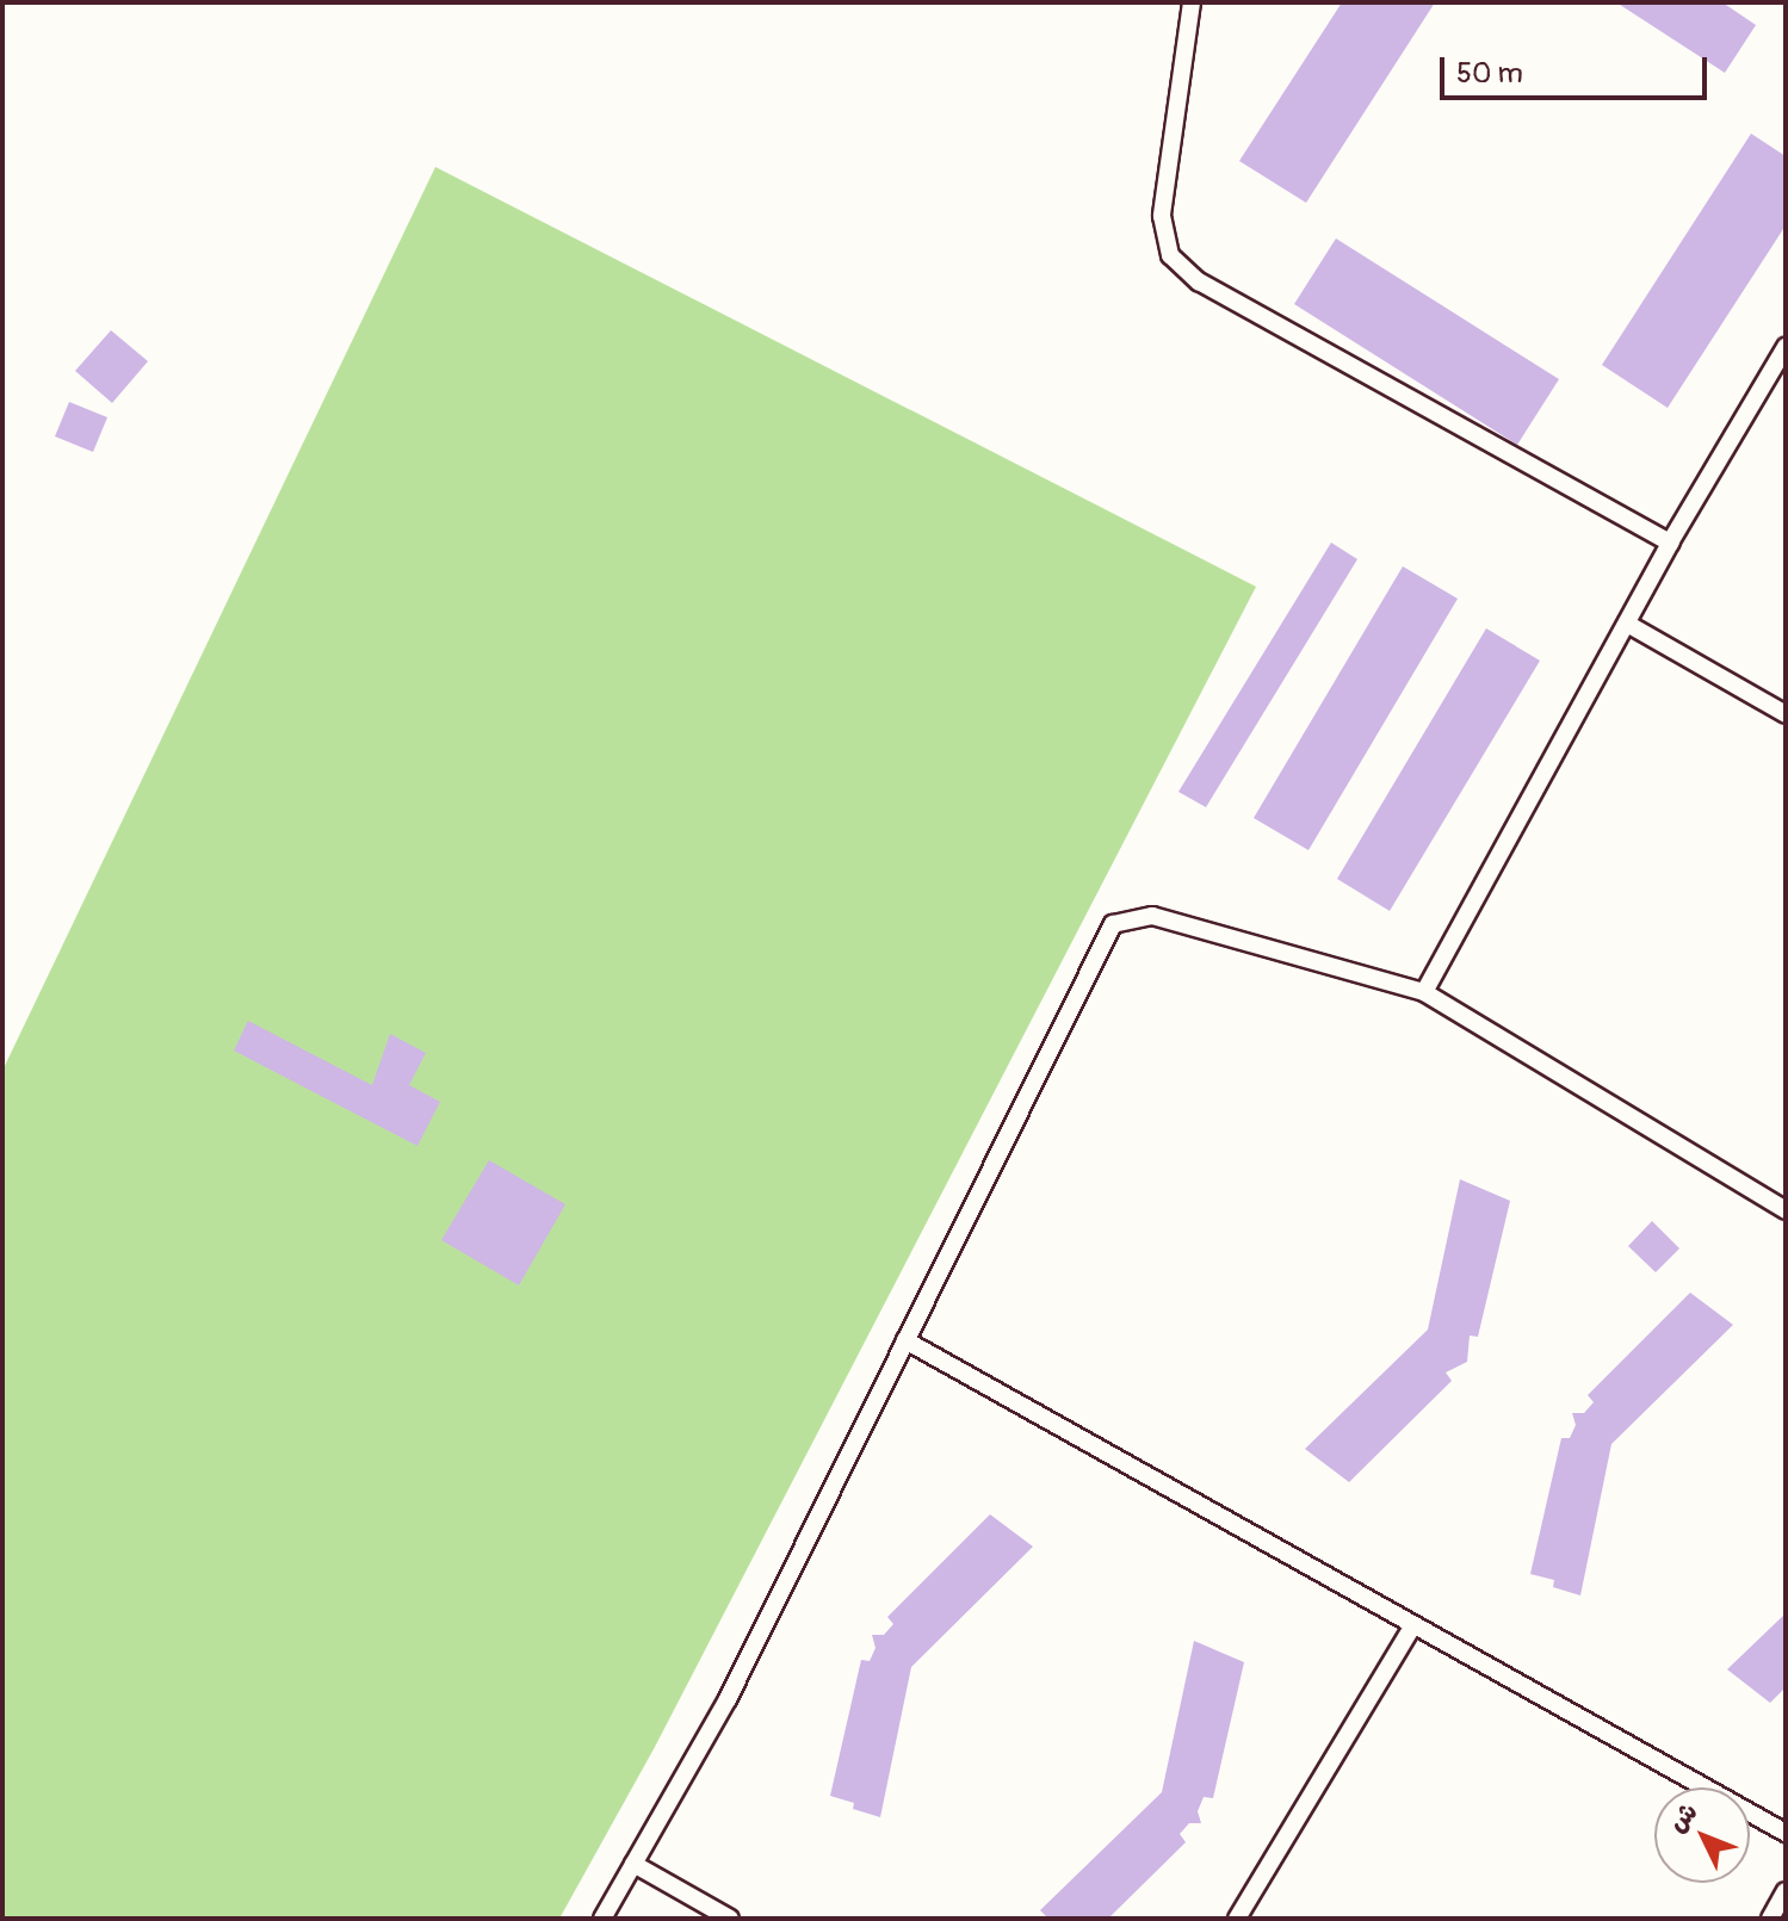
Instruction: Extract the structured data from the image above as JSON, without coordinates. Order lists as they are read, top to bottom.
{
  "scale_bar": "50 m",
  "north": "top left"
}
